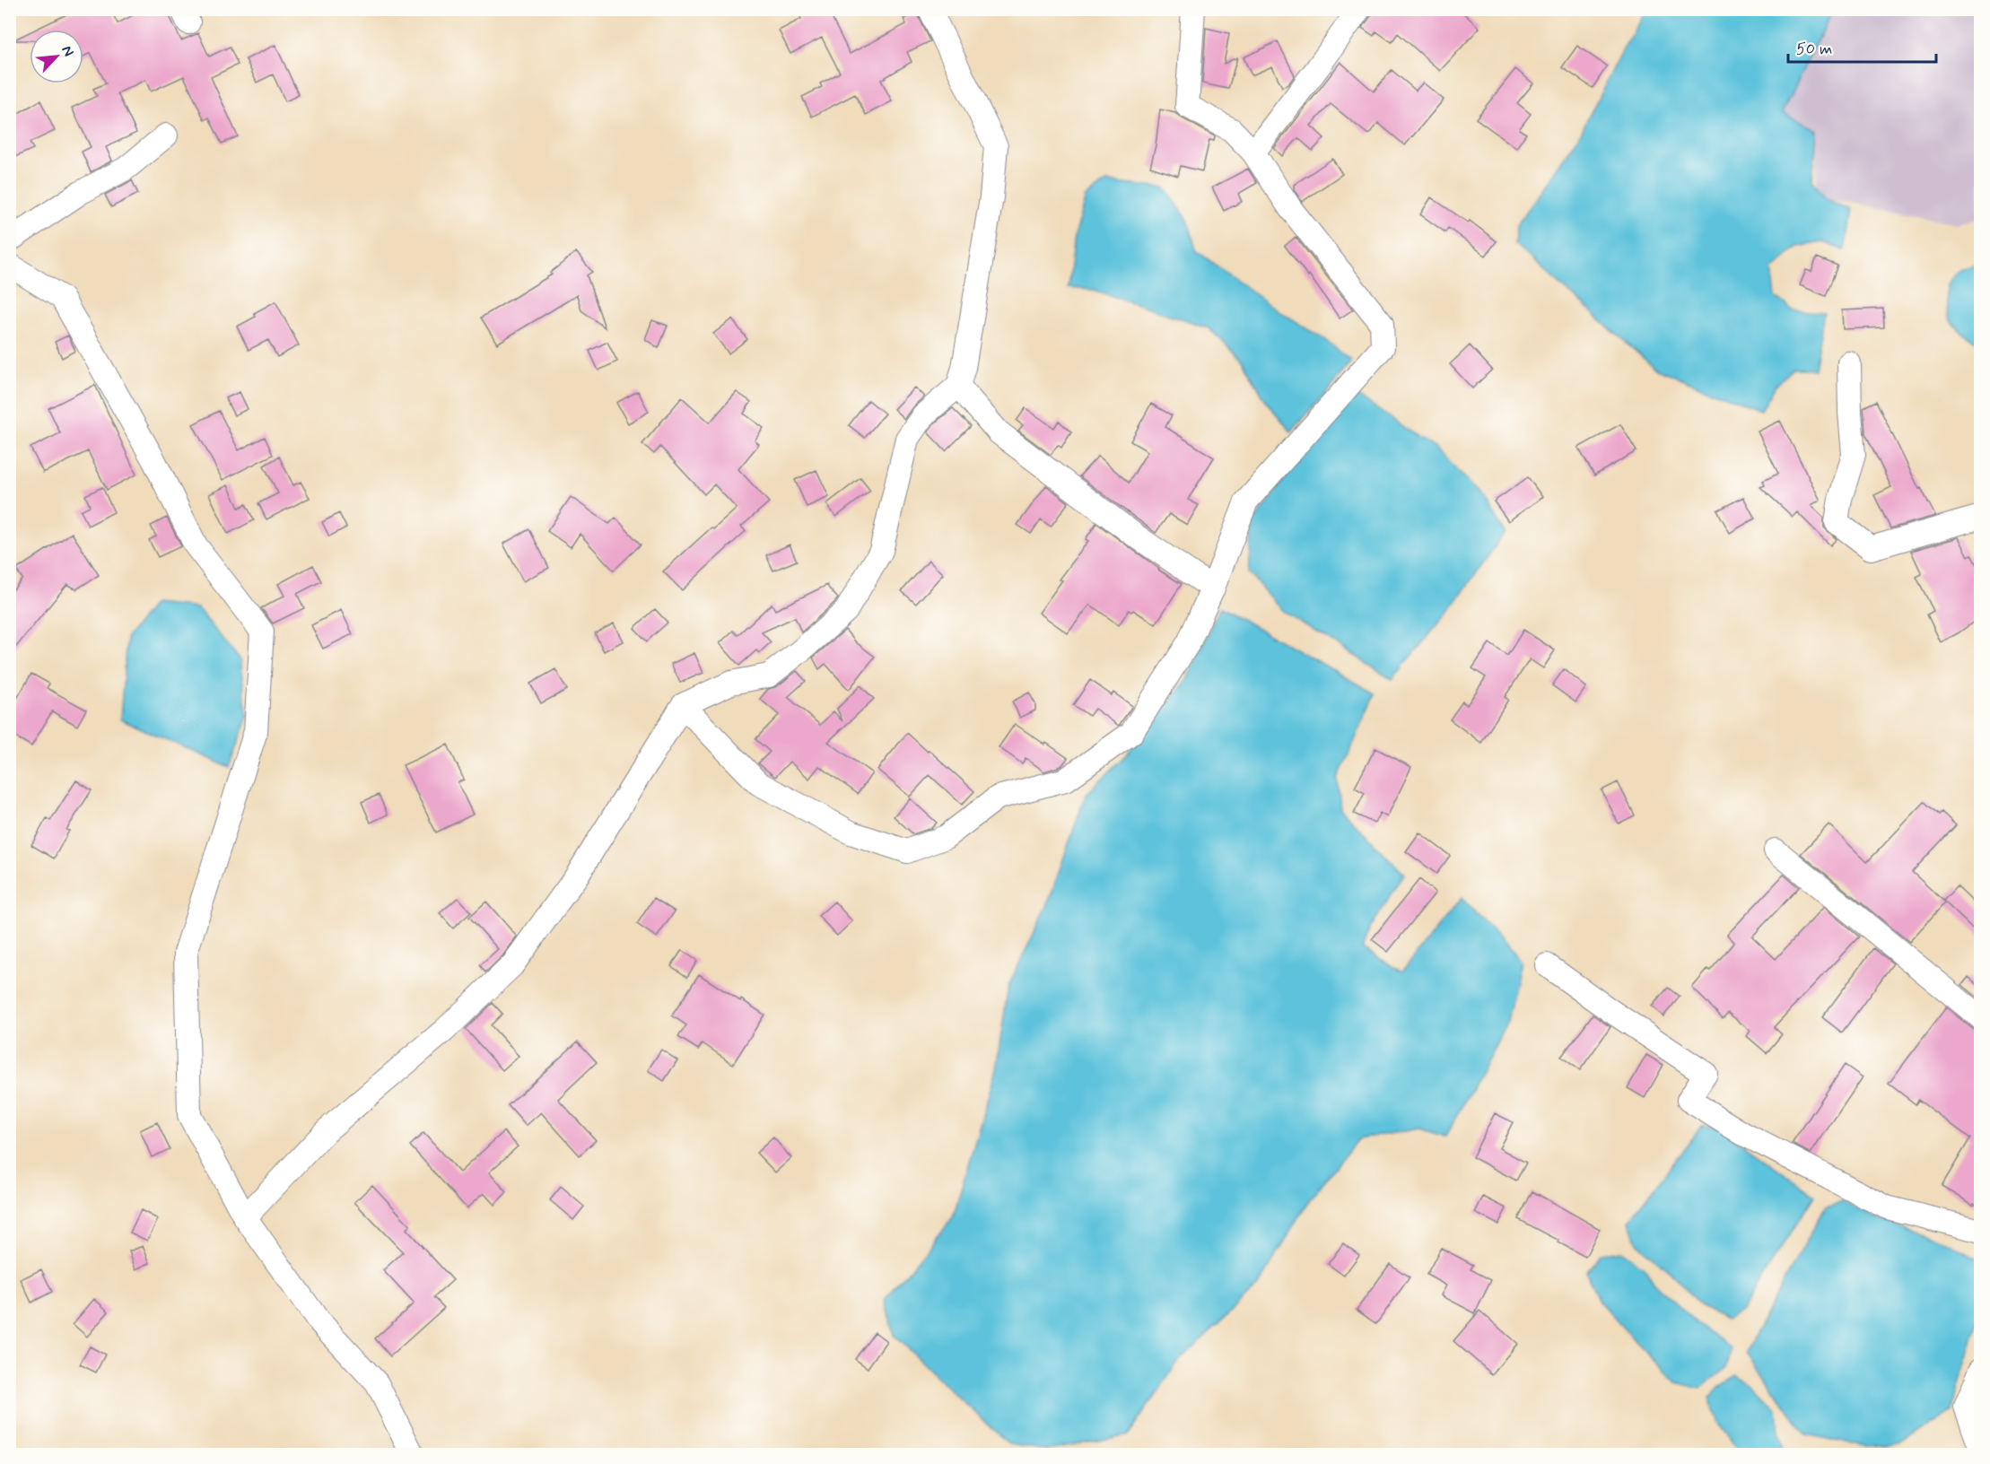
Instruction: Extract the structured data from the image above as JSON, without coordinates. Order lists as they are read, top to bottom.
{
  "scale_bar": "50 m",
  "north": "top right"
}
